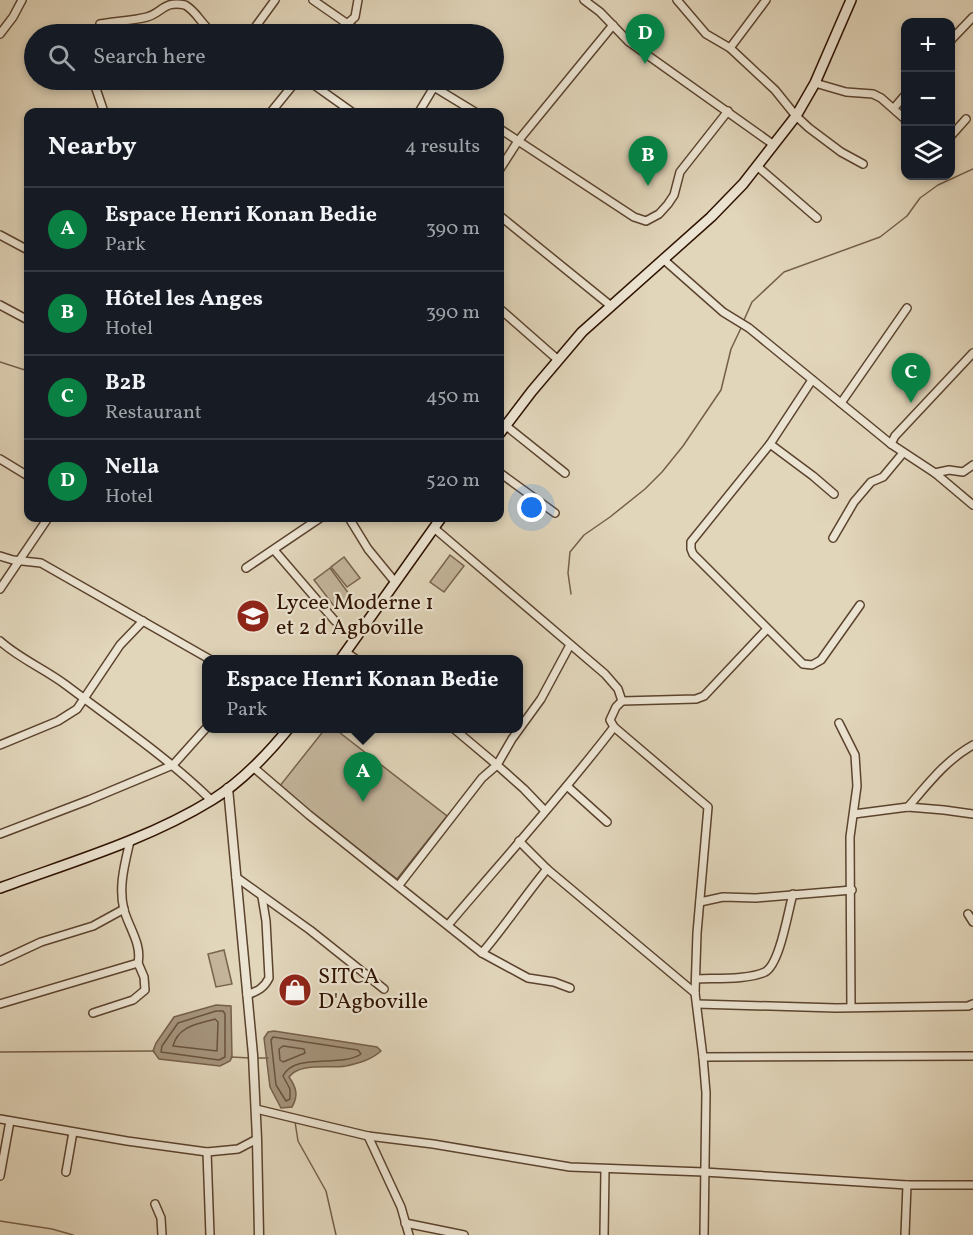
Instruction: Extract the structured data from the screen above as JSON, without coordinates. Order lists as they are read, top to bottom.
{
  "places": {
    "school or university": ["Lycee Moderne 1 et 2 d Agboville"],
    "shop": ["SITCA D'Agboville"]
  },
  "page": {
    "pins": [
      "D",
      "B",
      "C",
      "A"
    ],
    "map_buttons": ["+", "−"],
    "search": "Search here",
    "heading": ["Nearby", "4 results"],
    "list": [
      {
        "mark": "A",
        "name": "Espace Henri Konan Bedie",
        "note": "Park",
        "value": "390 m"
      },
      {
        "mark": "B",
        "name": "Hôtel les Anges",
        "note": "Hotel",
        "value": "390 m"
      },
      {
        "mark": "C",
        "name": "B2B",
        "note": "Restaurant",
        "value": "450 m"
      },
      {
        "mark": "D",
        "name": "Nella",
        "note": "Hotel",
        "value": "520 m"
      }
    ],
    "popup": ["Espace Henri Konan Bedie", "Park"]
  }
}
